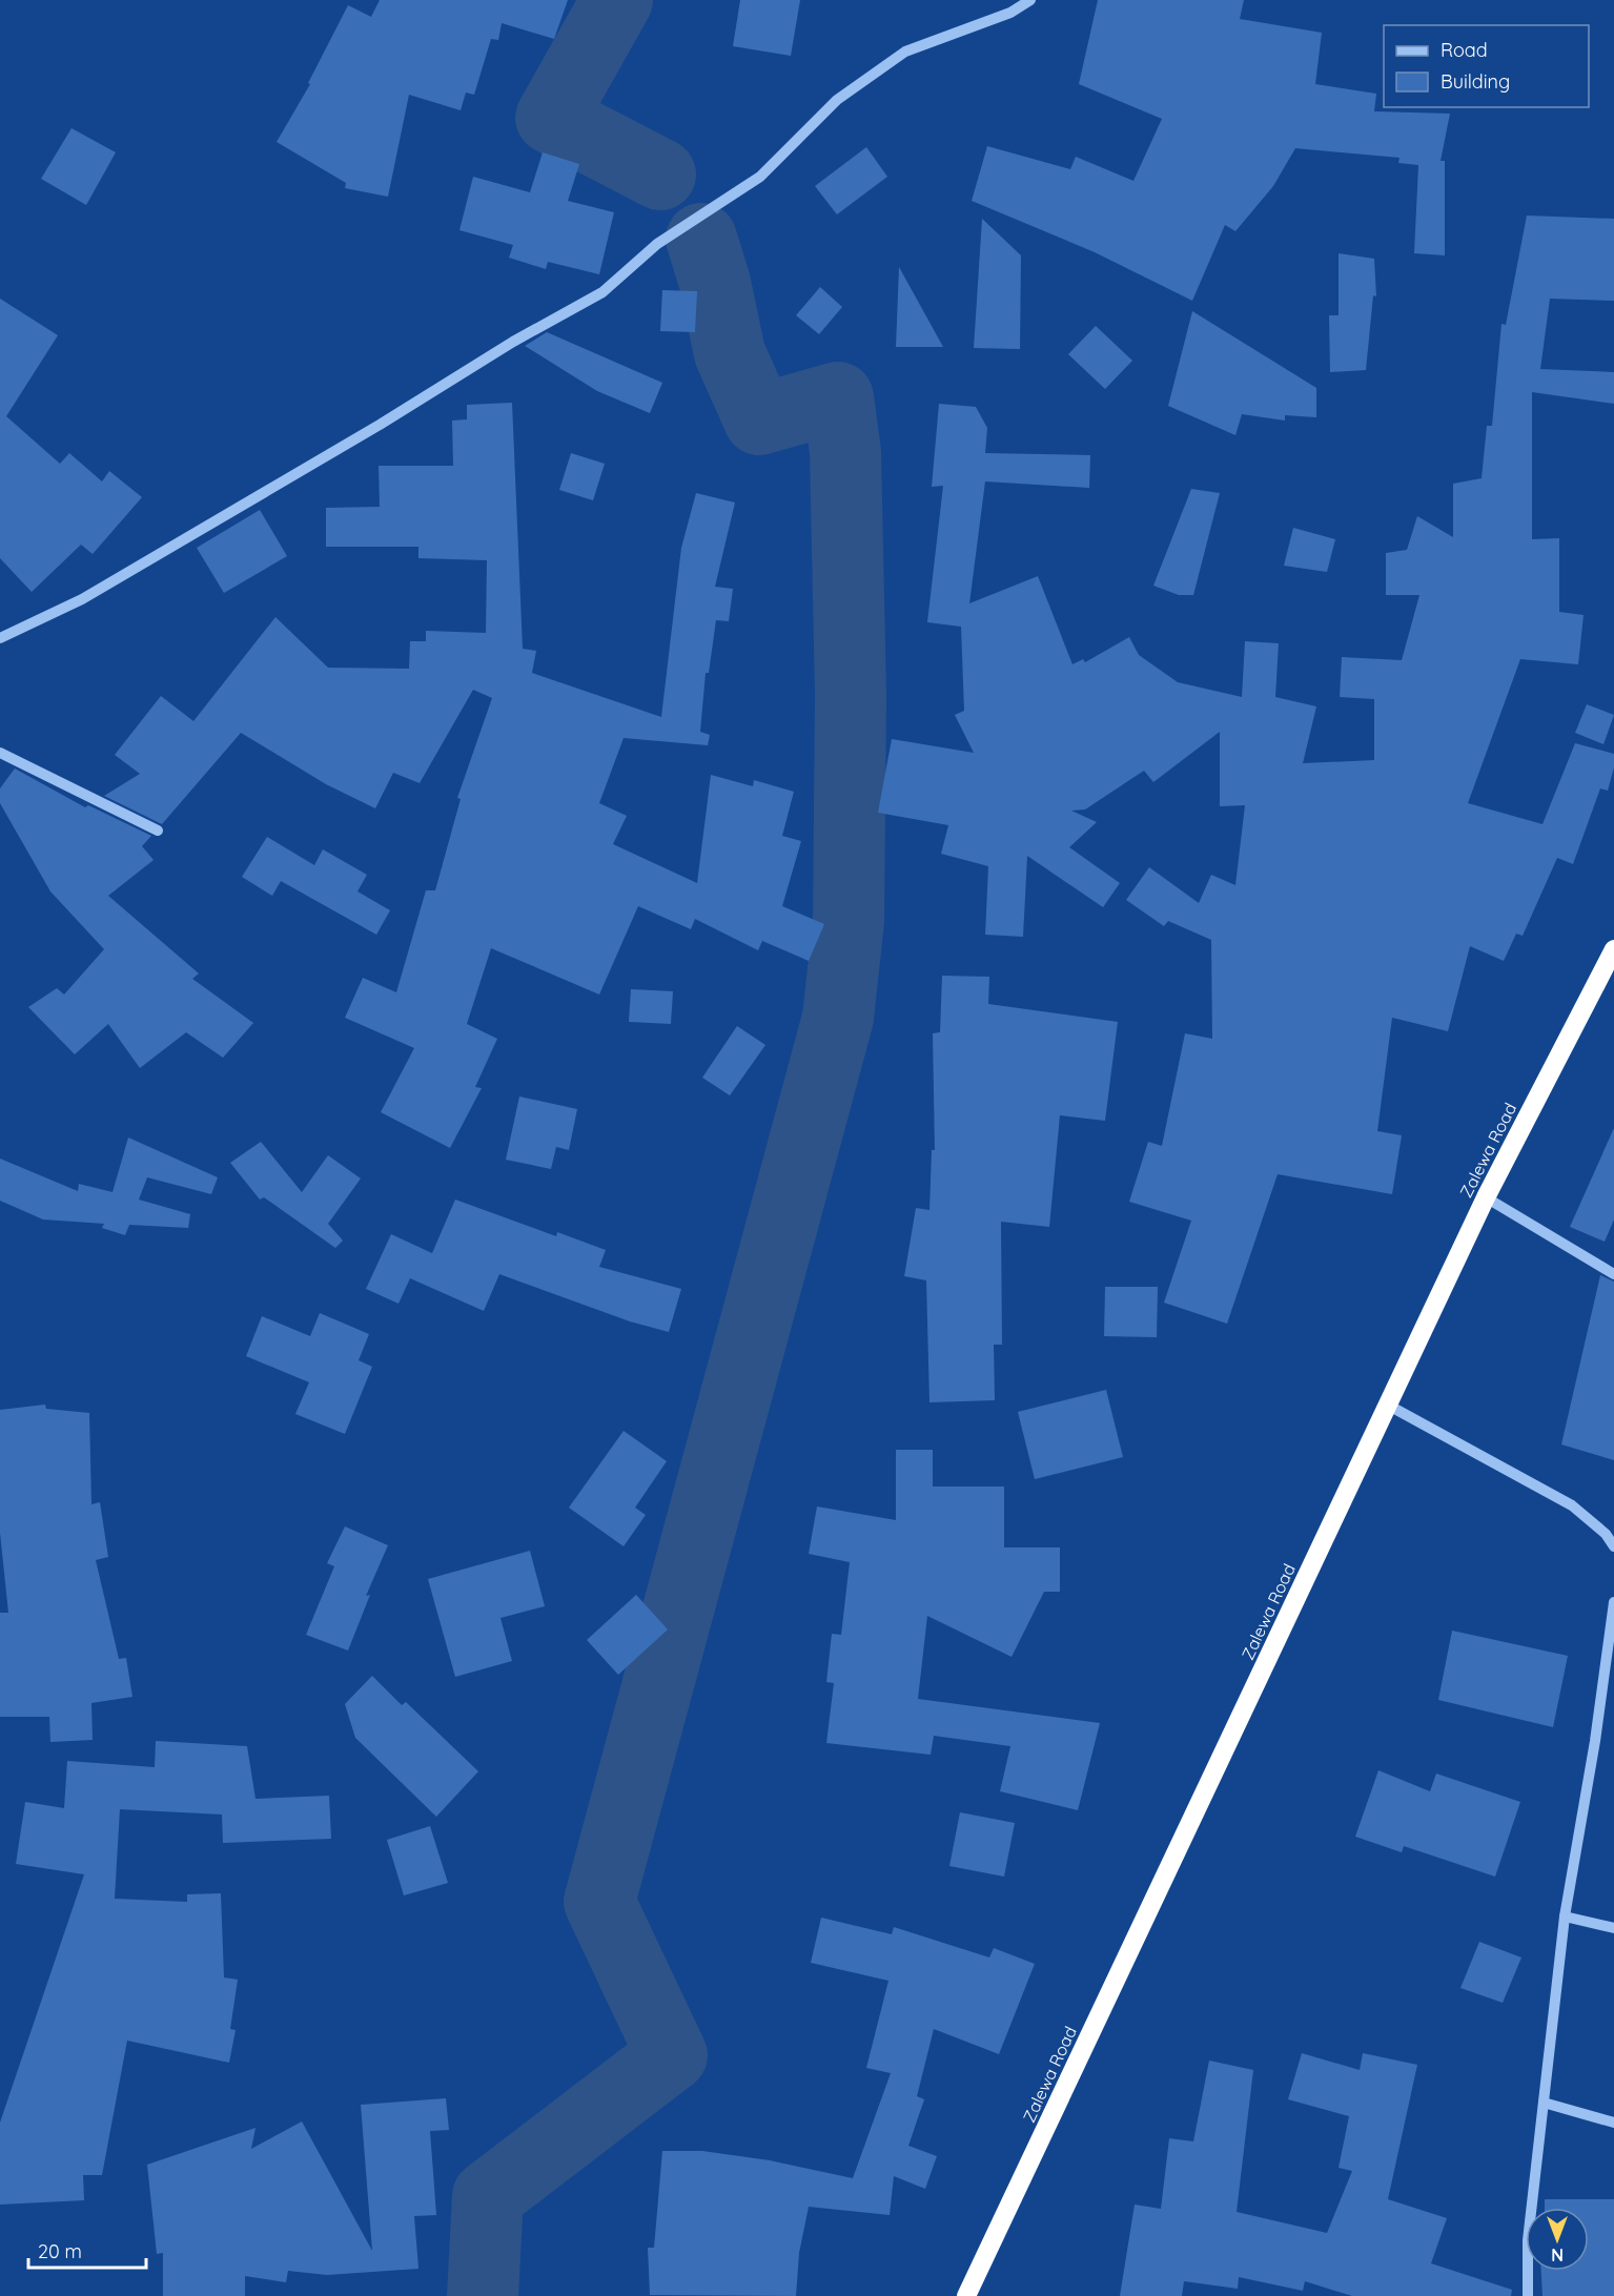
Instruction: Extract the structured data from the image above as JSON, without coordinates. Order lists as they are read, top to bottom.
{
  "streets": {
    "highway": ["Zalewa Road"]
  },
  "legend": ["Road", "Building"],
  "scale_bar": "20 m",
  "north": "bottom"
}
